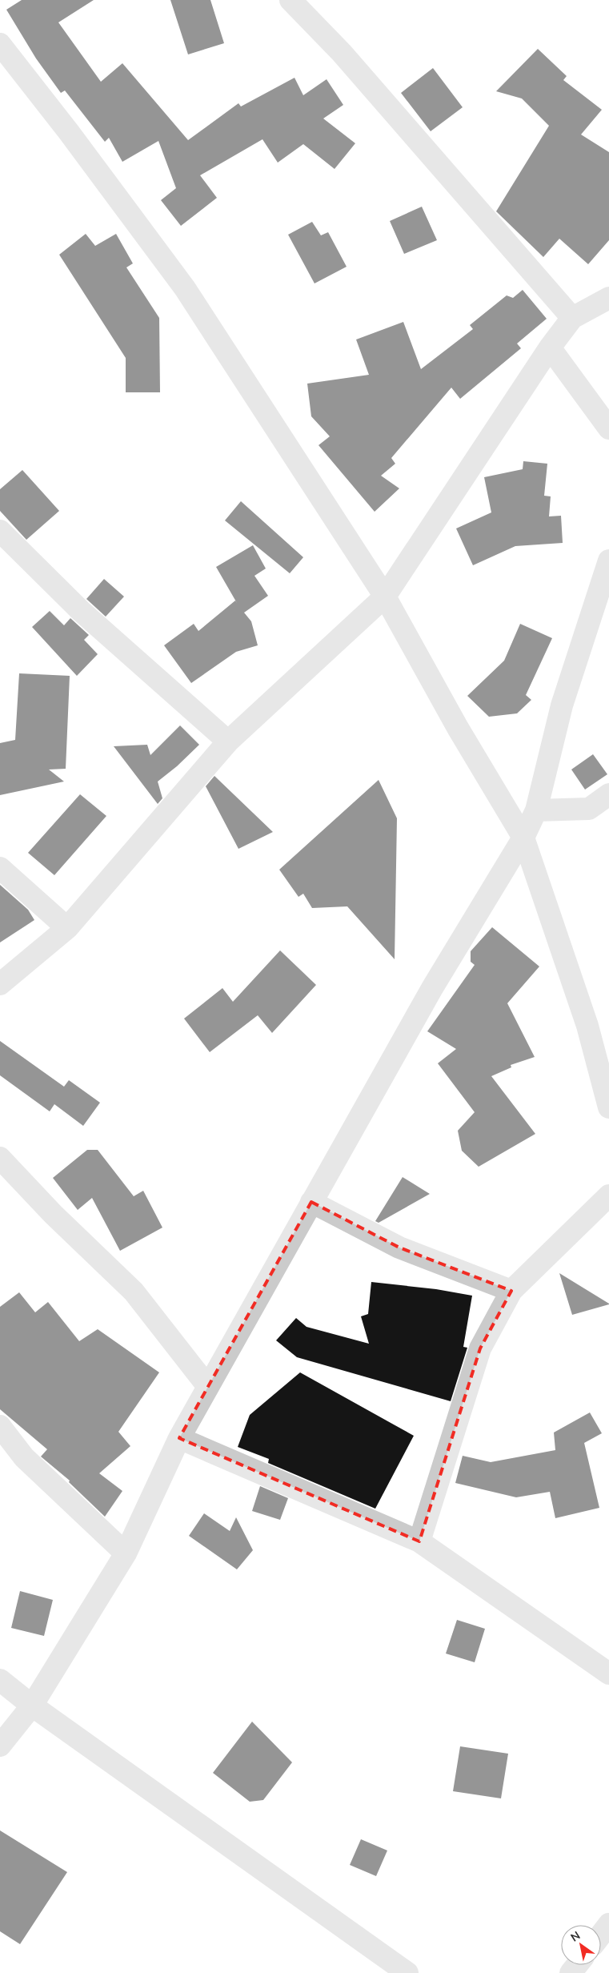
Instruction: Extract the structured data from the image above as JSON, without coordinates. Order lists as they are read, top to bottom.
{
  "north": "top left"
}
